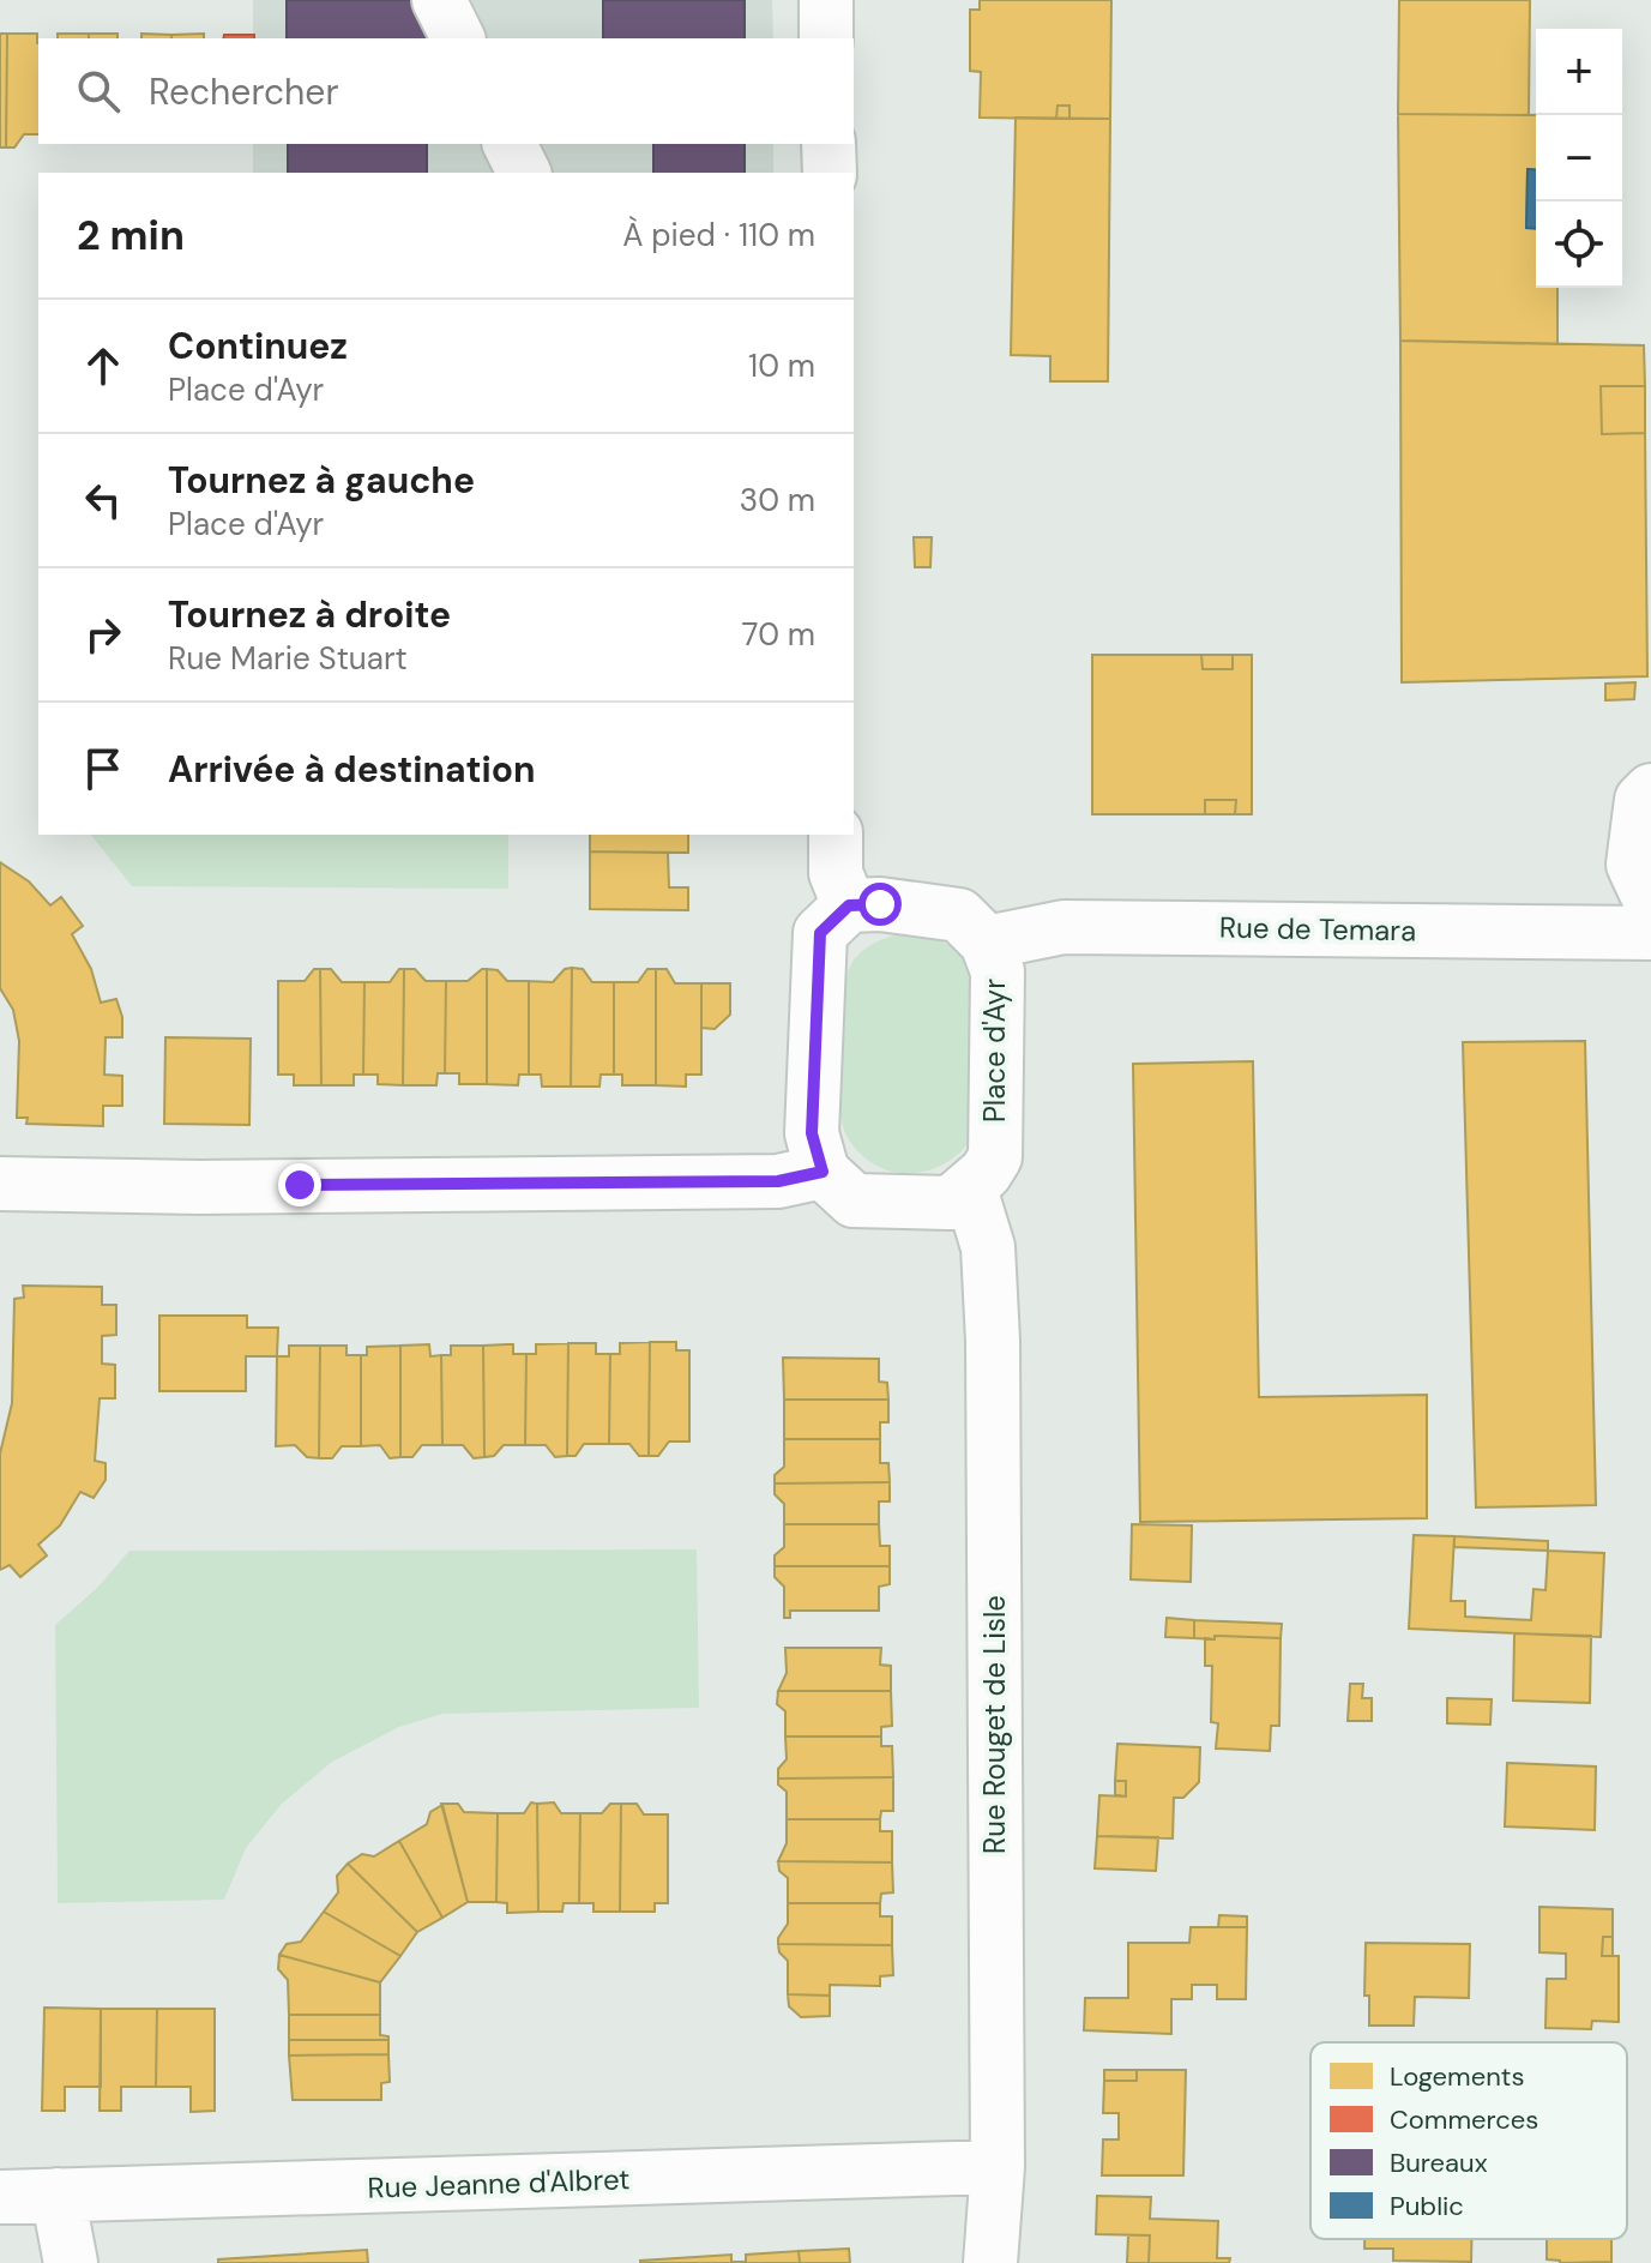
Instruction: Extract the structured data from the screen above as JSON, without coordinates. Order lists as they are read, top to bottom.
{
  "streets": {
    "street": [
      "Rue de Temara",
      "Place d'Ayr",
      "Rue Rouget de Lisle",
      "Rue Jeanne d'Albret"
    ]
  },
  "crossings": [
    ["Rue de Temara", "Place d'Ayr"],
    ["Rue de Temara", "Rue Rouget de Lisle"],
    ["Place d'Ayr", "Rue Rouget de Lisle"],
    ["Rue Rouget de Lisle", "Rue Jeanne d'Albret"]
  ],
  "legend": [
    "Logements",
    "Commerces",
    "Bureaux",
    "Public"
  ],
  "page": {
    "map_buttons": ["+", "−"],
    "search": "Rechercher",
    "heading": ["2 min", "À pied · 110 m"],
    "list": [
      ["Continuez", "Place d'Ayr", "10 m"],
      ["Tournez à gauche", "Place d'Ayr", "30 m"],
      ["Tournez à droite", "Rue Marie Stuart", "70 m"],
      "Arrivée à destination"
    ]
  }
}
